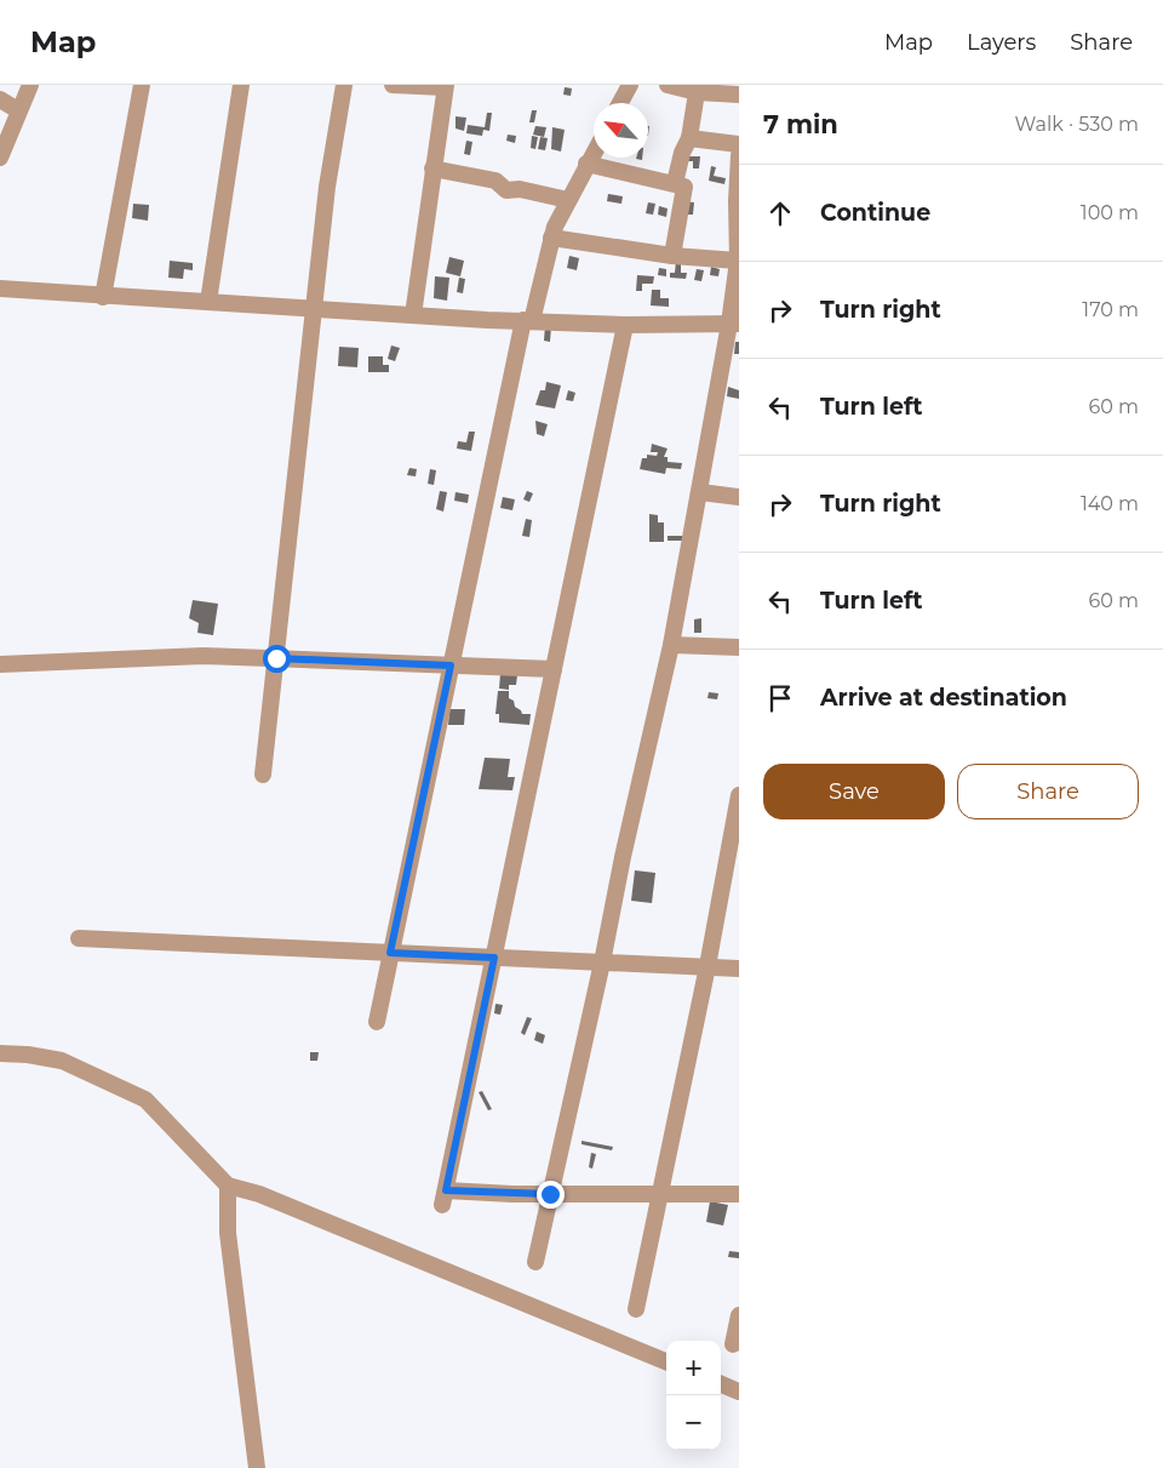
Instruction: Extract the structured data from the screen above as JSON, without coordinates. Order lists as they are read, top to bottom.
{
  "north": "top left",
  "page": {
    "header": "Map",
    "nav": ["Map", "Layers", "Share"],
    "heading": ["7 min", "Walk · 530 m"],
    "list": [
      ["Continue", "100 m"],
      ["Turn right", "170 m"],
      ["Turn left", "60 m"],
      ["Turn right", "140 m"],
      ["Turn left", "60 m"],
      "Arrive at destination"
    ],
    "buttons": ["Save", "Share"],
    "map_buttons": ["+", "−"]
  }
}
